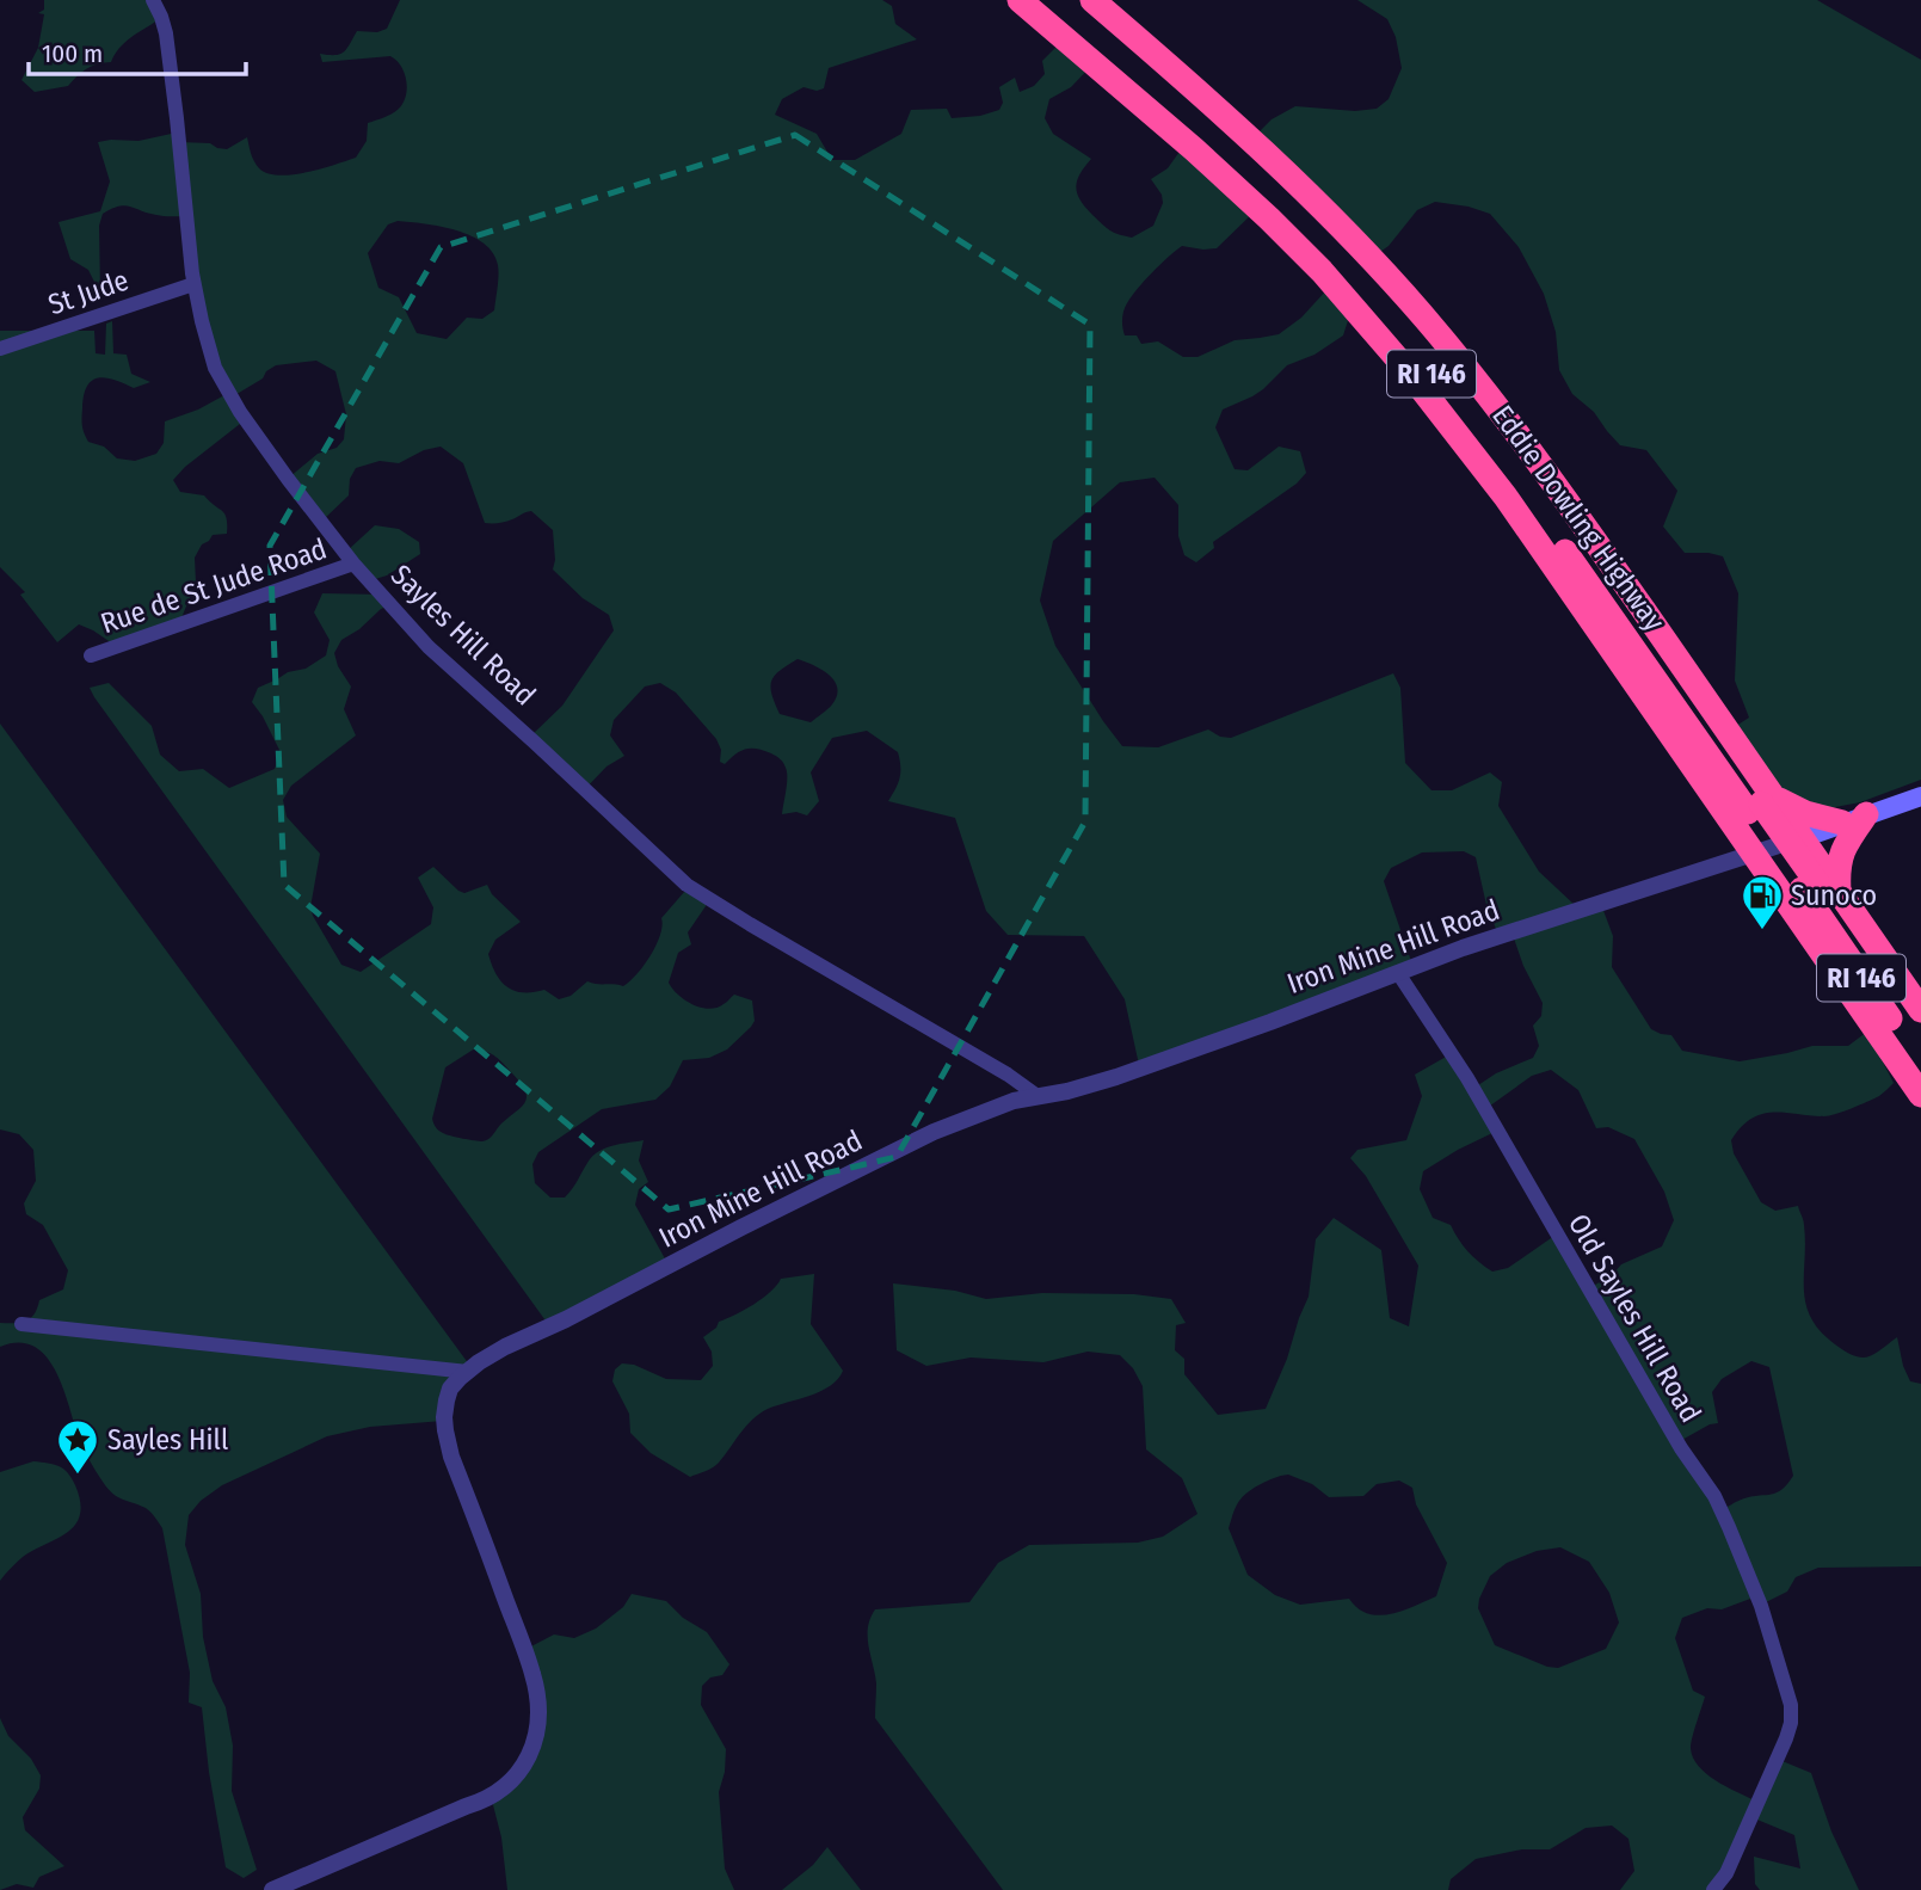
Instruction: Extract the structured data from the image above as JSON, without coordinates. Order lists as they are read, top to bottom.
{
  "streets": {
    "highway": ["RI 146", "Eddie Dowling Highway"],
    "street": [
      "St Jude",
      "Rue de St Jude Road",
      "Sayles Hill Road",
      "Iron Mine Hill Road",
      "Old Sayles Hill Road"
    ]
  },
  "crossings": [
    ["St Jude", "Sayles Hill Road"],
    ["Rue de St Jude Road", "Sayles Hill Road"],
    ["Sayles Hill Road", "Iron Mine Hill Road"],
    ["Iron Mine Hill Road", "Old Sayles Hill Road"]
  ],
  "places": {
    "fuel station": ["Sunoco"],
    "place": ["Sayles Hill"]
  },
  "scale_bar": "100 m"
}
